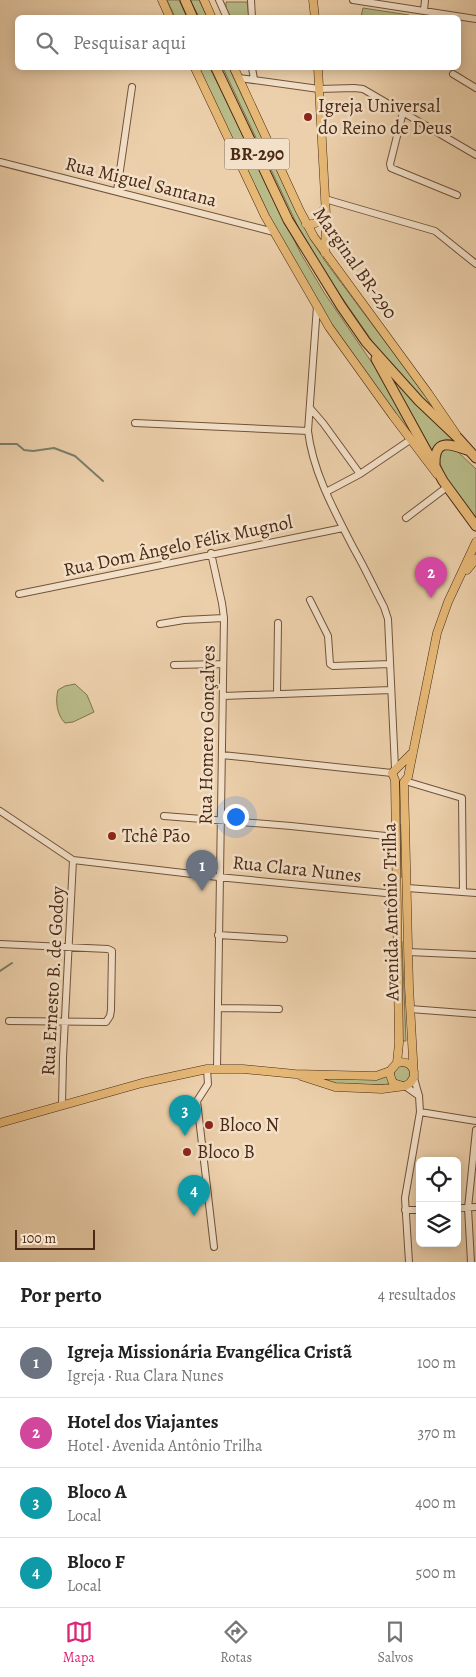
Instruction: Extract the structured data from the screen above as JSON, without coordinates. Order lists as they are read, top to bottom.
{
  "streets": {
    "highway": ["BR-290"],
    "main road": ["Marginal BR-290", "Avenida Antônio Trilha"],
    "street": [
      "Rua Miguel Santana",
      "Rua Dom Ângelo Félix Mugnol",
      "Rua Homero Gonçalves",
      "Rua Clara Nunes",
      "Rua Ernesto B. de Godoy"
    ]
  },
  "crossings": [
    ["BR-290", "Marginal BR-290"],
    ["Rua Dom Ângelo Félix Mugnol", "Rua Homero Gonçalves"],
    ["Rua Homero Gonçalves", "Rua Clara Nunes"],
    ["Rua Clara Nunes", "Avenida Antônio Trilha"],
    ["Rua Clara Nunes", "Rua Ernesto B. de Godoy"]
  ],
  "places": [
    "Igreja Universal do Reino de Deus",
    "Tchê Pão",
    "Bloco N",
    "Bloco B"
  ],
  "scale_bar": "100 m",
  "page": {
    "search": "Pesquisar aqui",
    "pins": [
      "2",
      "1",
      "3",
      "4"
    ],
    "scale": "100 m",
    "heading": ["Por perto", "4 resultados"],
    "list": [
      {
        "mark": "1",
        "name": "Igreja Missionária Evangélica Cristã",
        "note": "Igreja · Rua Clara Nunes",
        "value": "100 m"
      },
      {
        "mark": "2",
        "name": "Hotel dos Viajantes",
        "note": "Hotel · Avenida Antônio Trilha",
        "value": "370 m"
      },
      {
        "mark": "3",
        "name": "Bloco A",
        "note": "Local",
        "value": "400 m"
      },
      {
        "mark": "4",
        "name": "Bloco F",
        "note": "Local",
        "value": "500 m"
      }
    ],
    "nav": ["Mapa", "Rotas", "Salvos"]
  }
}
